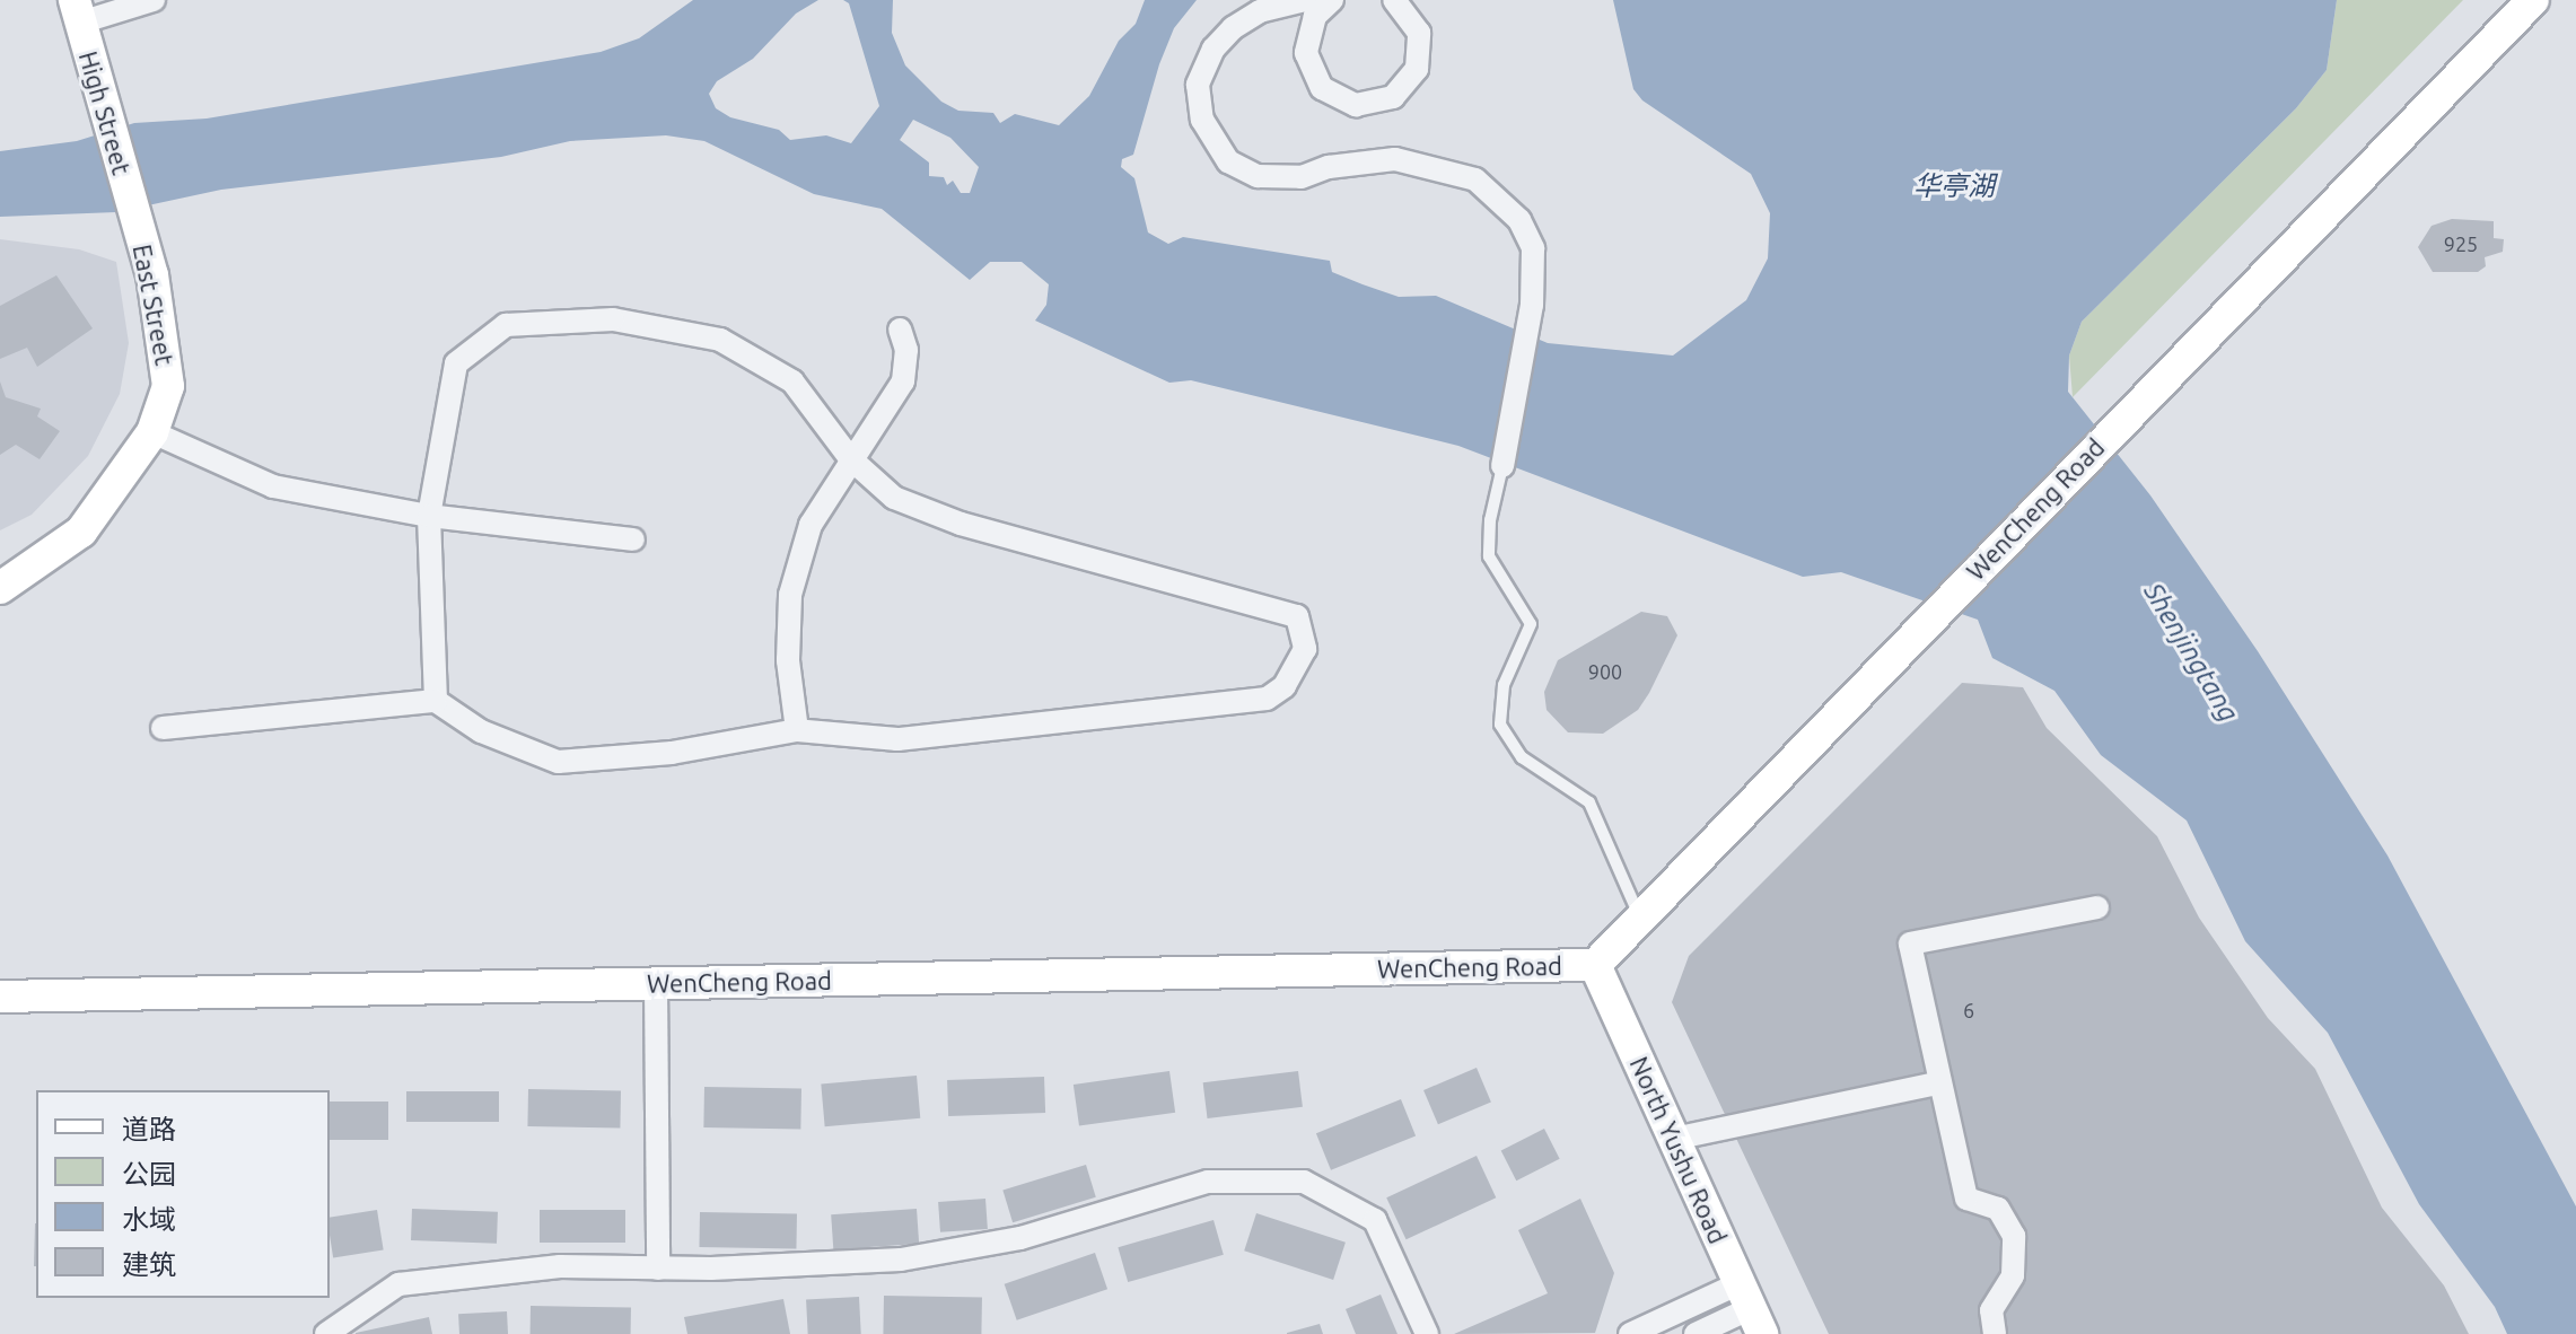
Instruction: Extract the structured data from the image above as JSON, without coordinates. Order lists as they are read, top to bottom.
{
  "streets": {
    "street": [
      "High Street",
      "East Street",
      "WenCheng Road",
      "North Yushu Road"
    ]
  },
  "crossings": [
    ["High Street", "East Street"],
    ["WenCheng Road", "North Yushu Road"]
  ],
  "water": ["华亭湖", "Shenjingtang"],
  "house_numbers": ["925", "900", "6"],
  "legend": [
    "道路",
    "公园",
    "水域",
    "建筑"
  ]
}
